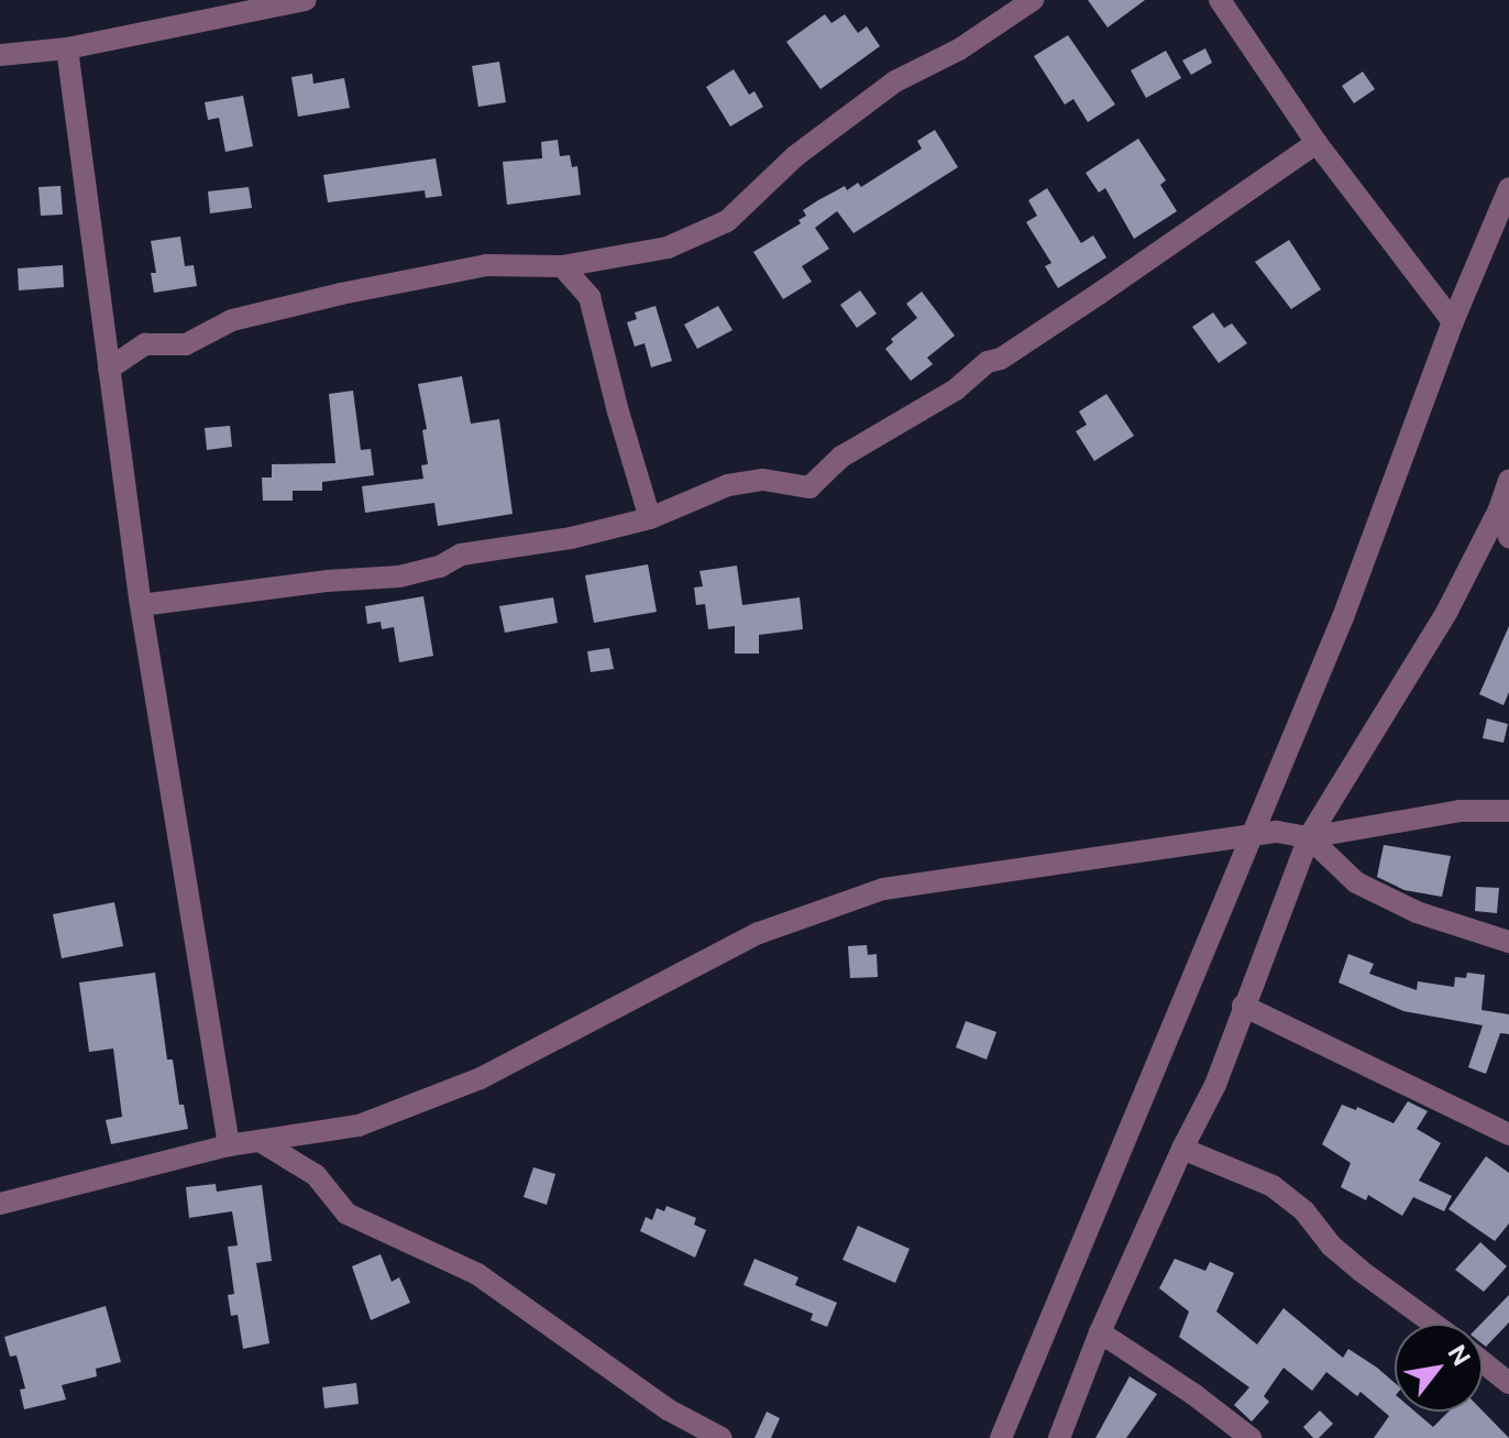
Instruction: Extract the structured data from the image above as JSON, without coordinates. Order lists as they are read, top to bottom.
{
  "north": "top right"
}
